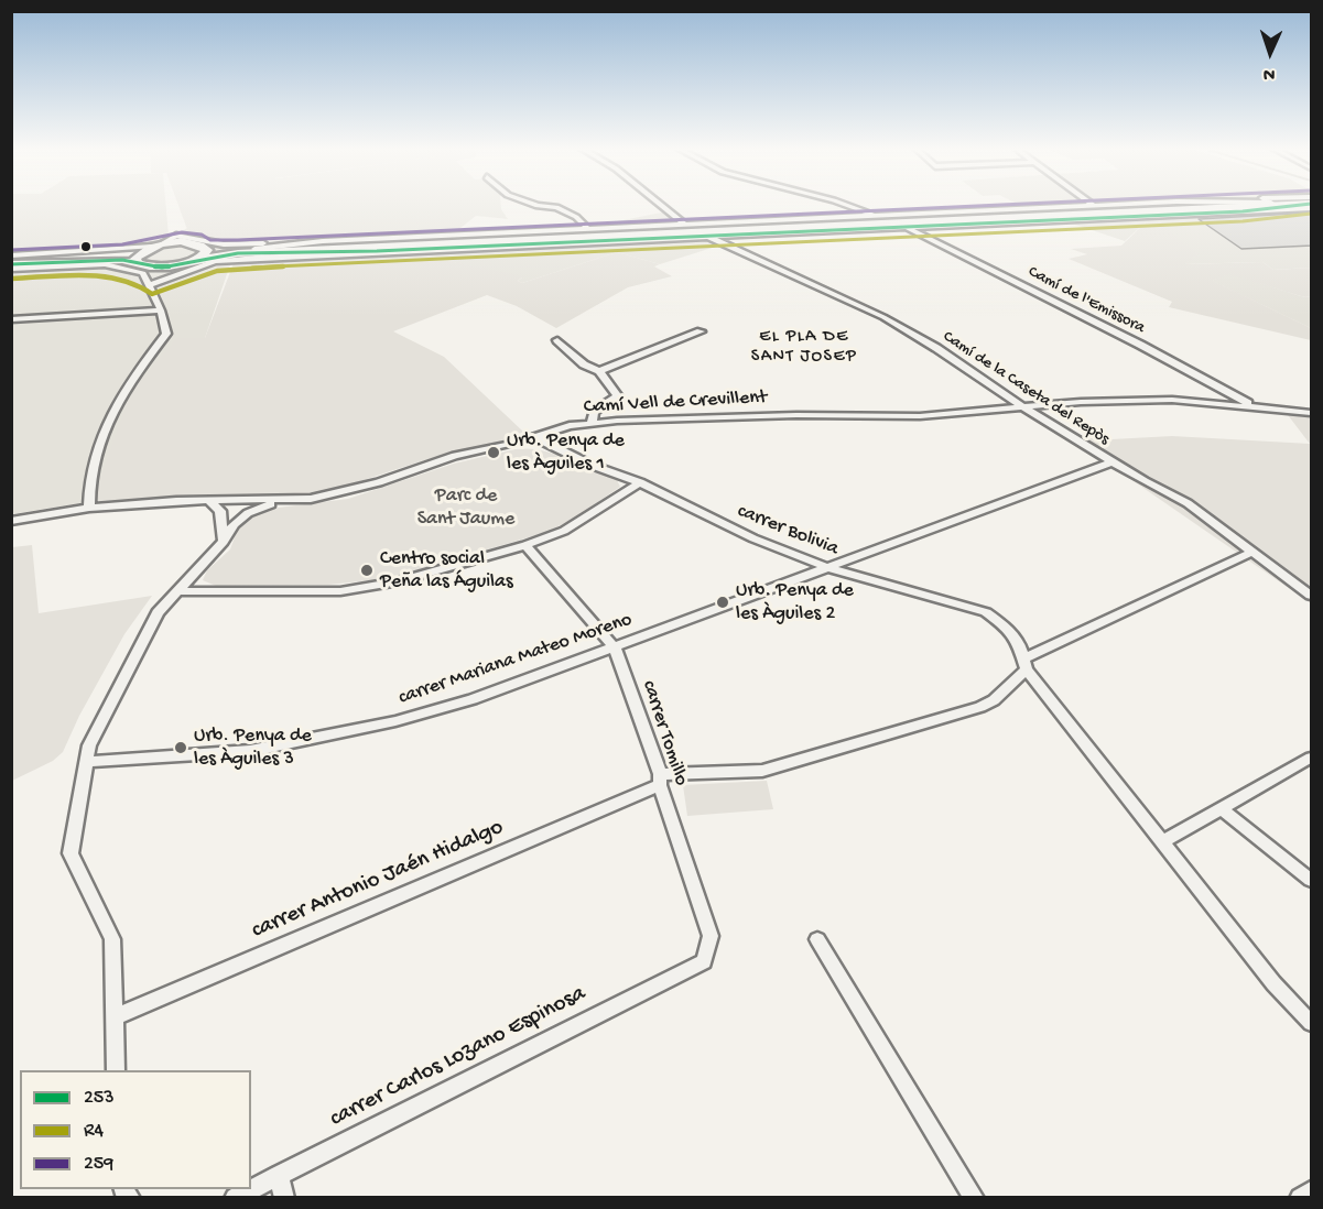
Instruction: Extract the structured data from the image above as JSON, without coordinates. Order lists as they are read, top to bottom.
{
  "streets": {
    "street": [
      "Camí de l'Emissora",
      "Camí de la Caseta del Repòs",
      "Camí Vell de Crevillent",
      "carrer Bolivia",
      "carrer Mariana Mateo Moreno",
      "carrer Tomillo",
      "carrer Antonio Jaén Hidalgo",
      "carrer Carlos Lozano Espinosa"
    ]
  },
  "crossings": [
    ["Camí de l'Emissora", "Camí Vell de Crevillent"],
    ["Camí de la Caseta del Repòs", "Camí Vell de Crevillent"],
    ["Camí de la Caseta del Repòs", "carrer Mariana Mateo Moreno"],
    ["Camí Vell de Crevillent", "carrer Bolivia"],
    ["carrer Bolivia", "carrer Mariana Mateo Moreno"],
    ["carrer Mariana Mateo Moreno", "carrer Tomillo"],
    ["carrer Tomillo", "carrer Antonio Jaén Hidalgo"],
    ["carrer Tomillo", "carrer Carlos Lozano Espinosa"]
  ],
  "districts": ["EL PLA DE SANT JOSEP"],
  "parks": ["Parc de Sant Jaume"],
  "places": [
    "Urb. Penya de les Àguiles 1",
    "Centro social Peña las Águilas",
    "Urb. Penya de les Àguiles 2",
    "Urb. Penya de les Àguiles 3"
  ],
  "lines": ["transit line 253", "transit line 259", "transit line R4"],
  "legend": ["253", "R4", "259"],
  "north": "bottom"
}
